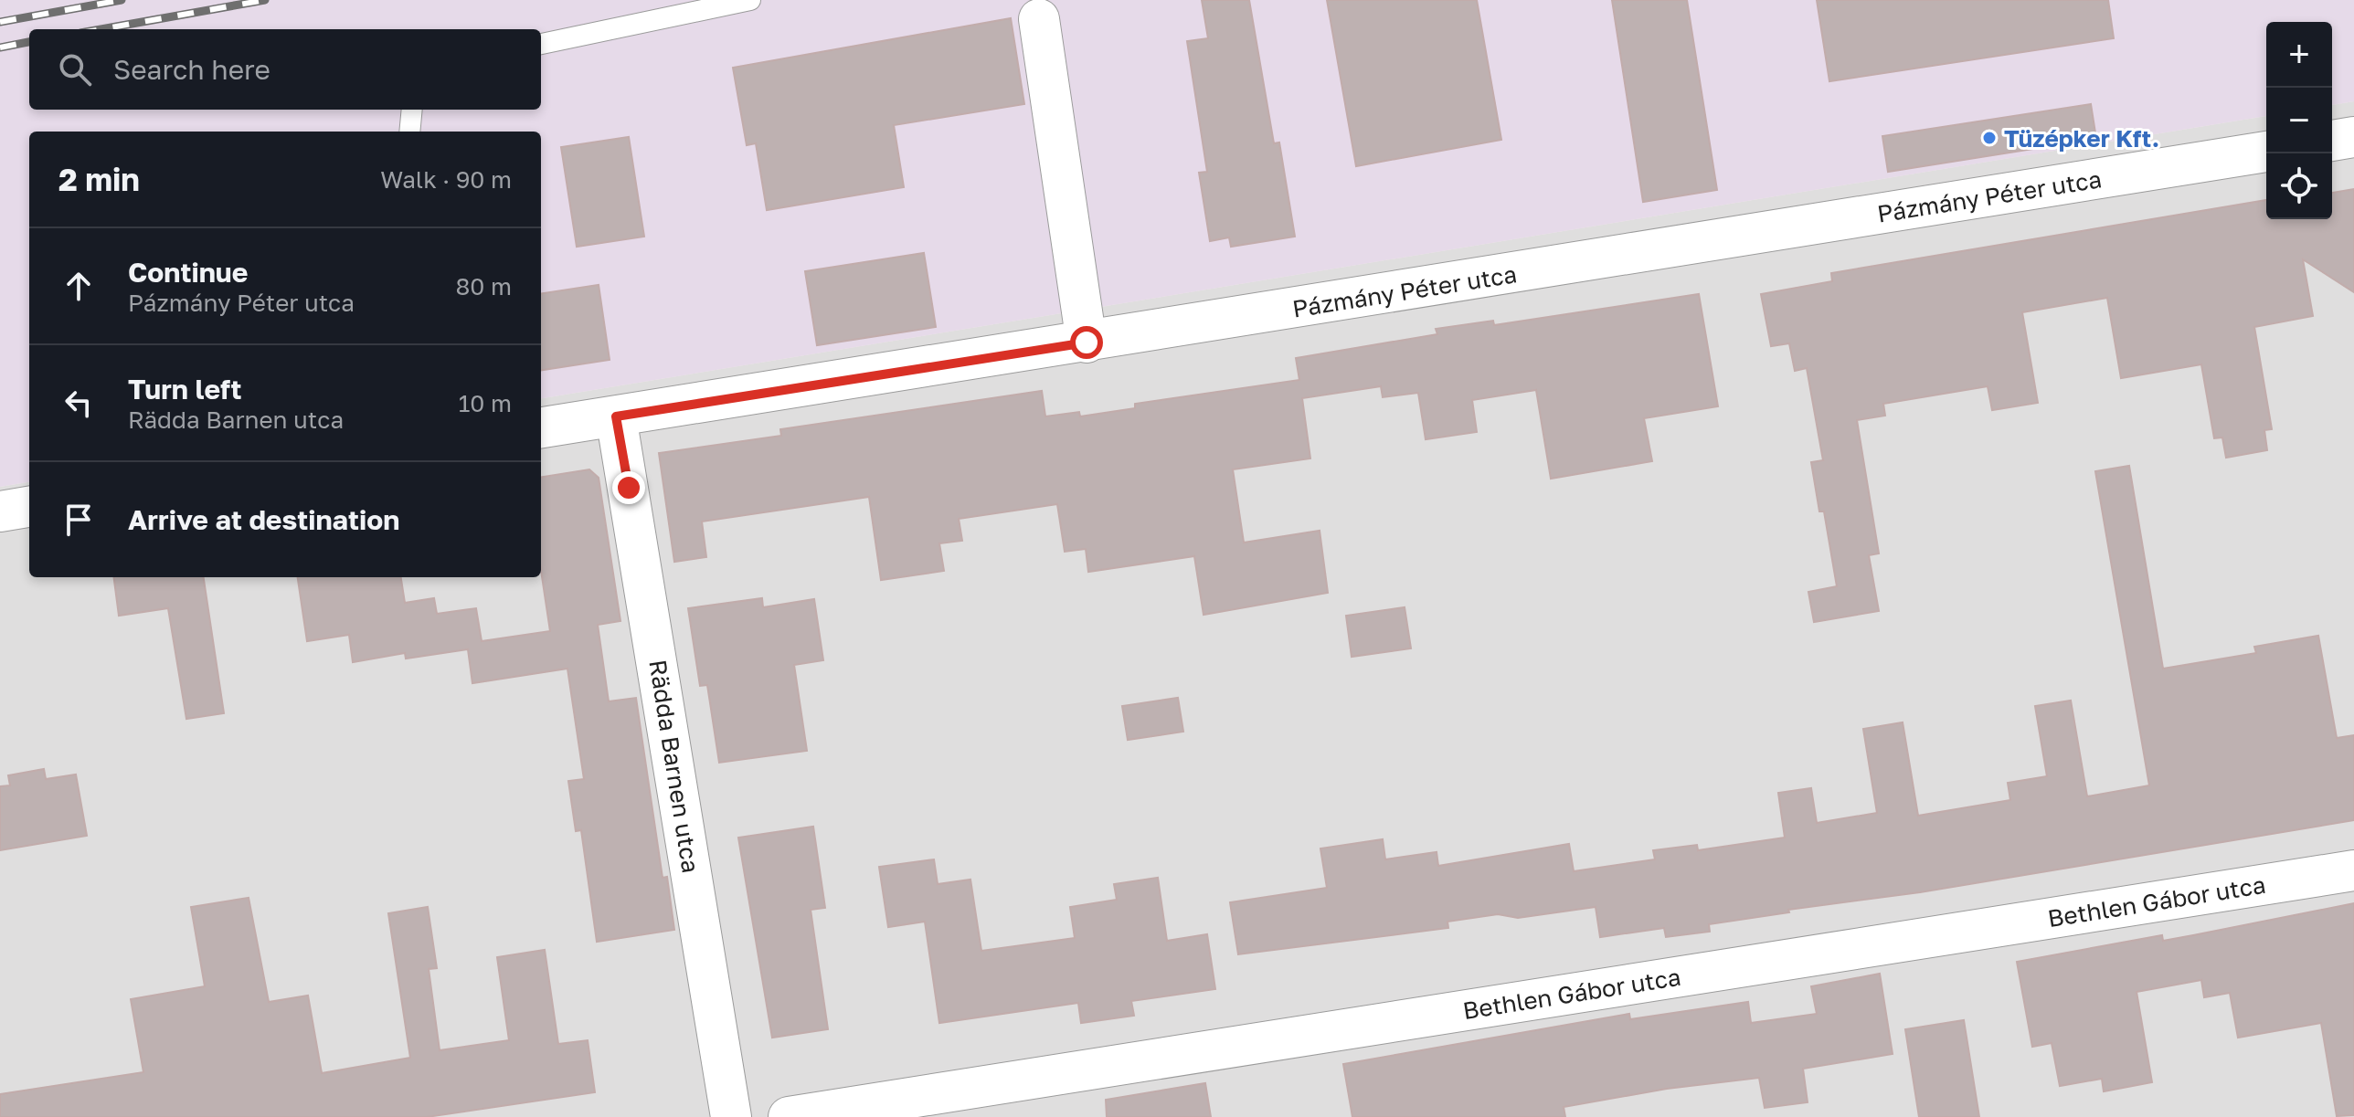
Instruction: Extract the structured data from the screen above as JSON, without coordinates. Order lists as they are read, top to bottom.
{
  "streets": {
    "street": ["Pázmány Péter utca", "Rädda Barnen utca", "Bethlen Gábor utca"]
  },
  "crossings": [
    ["Pázmány Péter utca", "Rädda Barnen utca"]
  ],
  "places": ["Tüzépker Kft."],
  "page": {
    "map_buttons": ["+", "−"],
    "search": "Search here",
    "heading": ["2 min", "Walk · 90 m"],
    "list": [
      ["Continue", "Pázmány Péter utca", "80 m"],
      ["Turn left", "Rädda Barnen utca", "10 m"],
      "Arrive at destination"
    ]
  }
}
